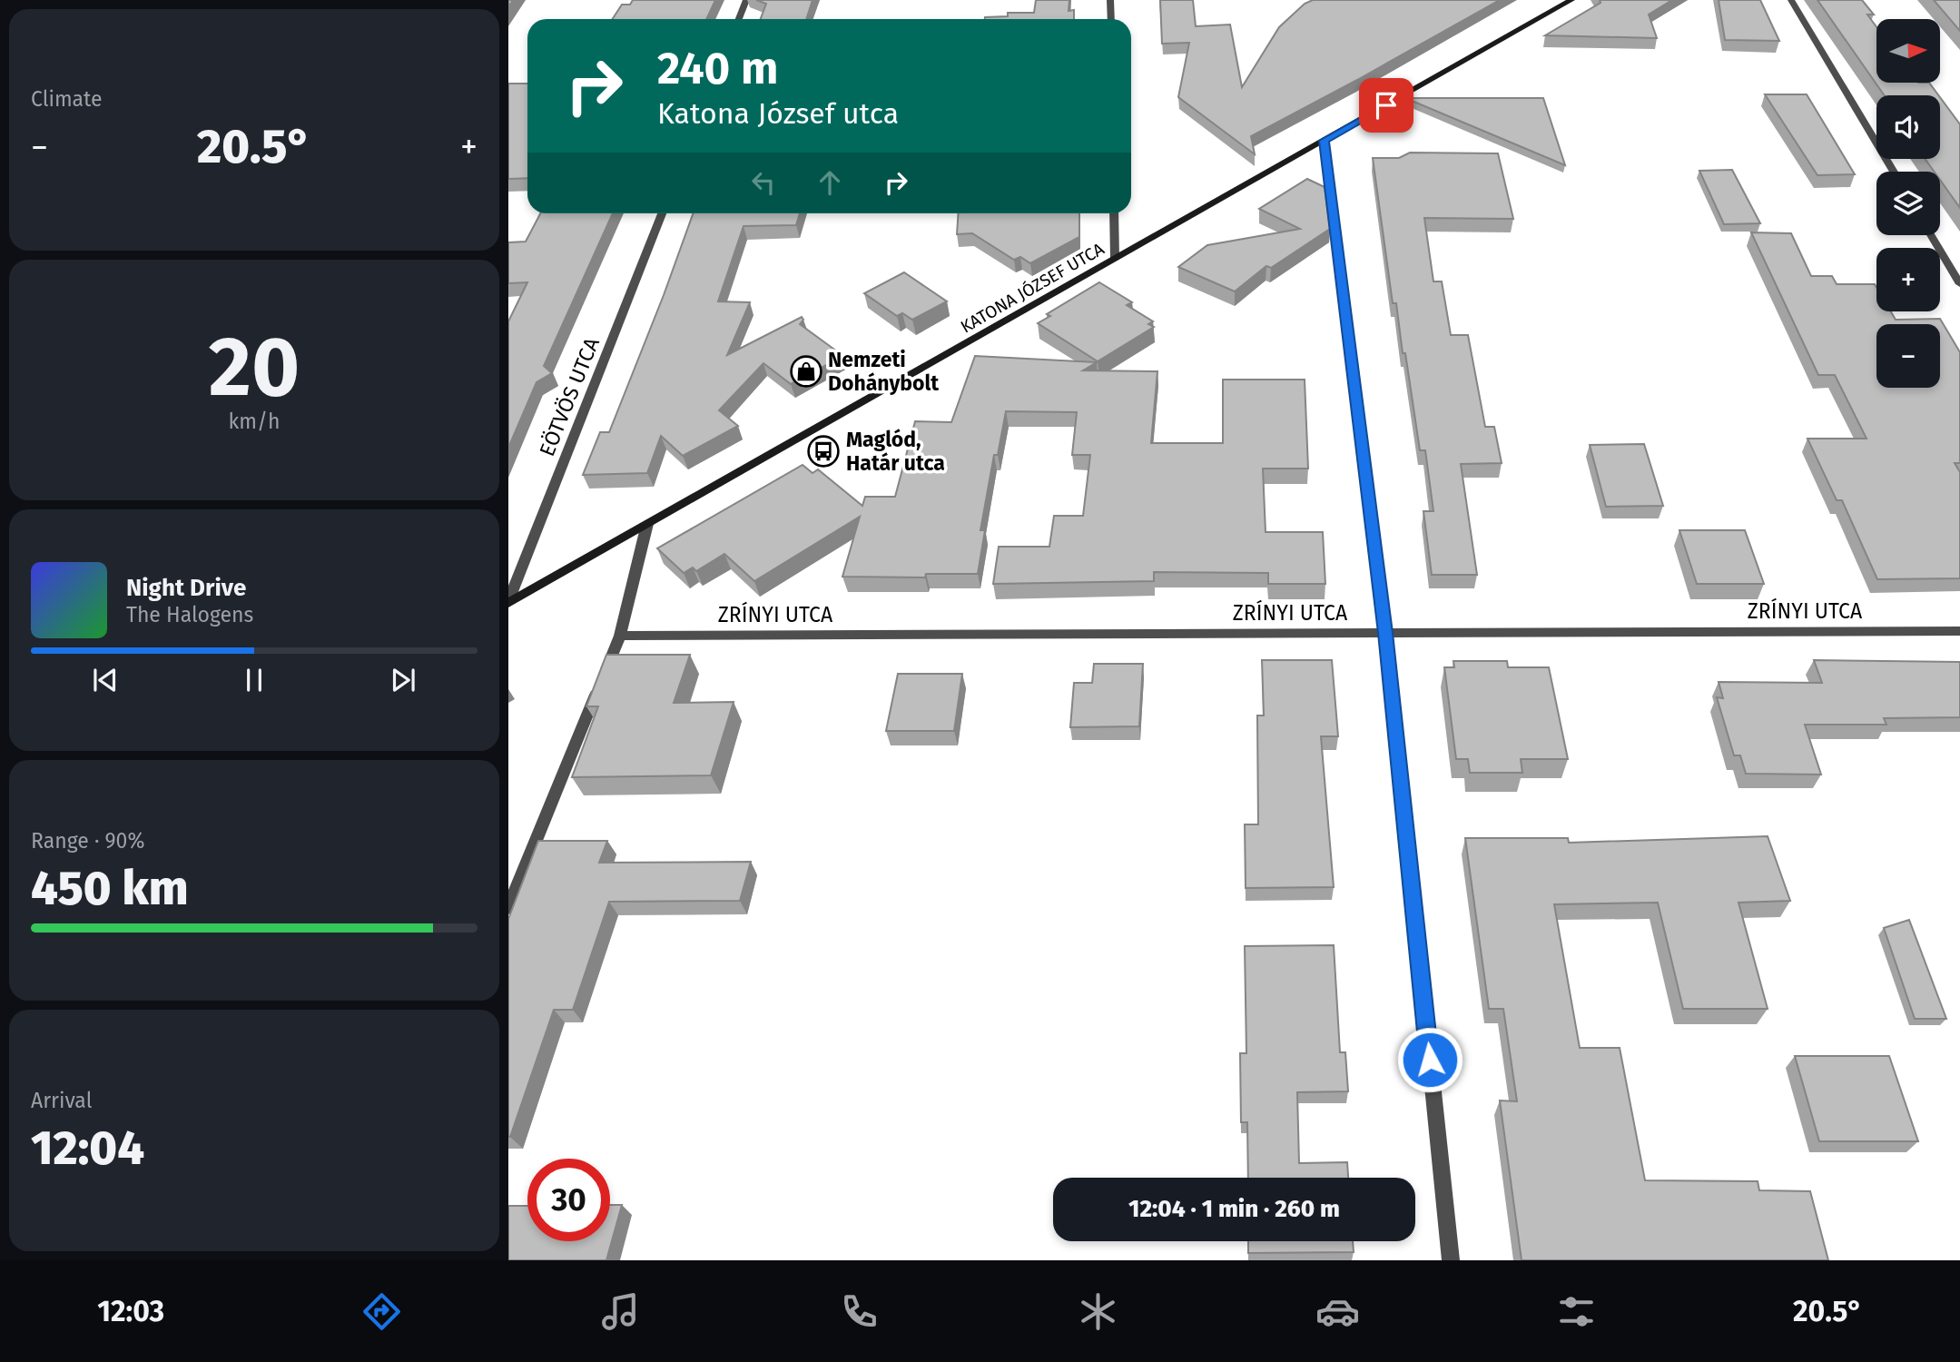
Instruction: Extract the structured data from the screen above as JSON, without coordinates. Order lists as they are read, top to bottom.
{
  "streets": {
    "main road": ["KATONA JÓZSEF UTCA"],
    "street": ["EÖTVÖS UTCA", "ZRÍNYI UTCA"]
  },
  "crossings": [
    ["KATONA JÓZSEF UTCA", "EÖTVÖS UTCA"]
  ],
  "places": {
    "shop": ["Nemzeti Dohánybolt"],
    "bus stop": ["Maglód, Határ utca"]
  },
  "north": "right",
  "page": {
    "tile": [
      "Climate",
      ["20", "km/h"],
      ["Range · 90%", "450 km"],
      ["Arrival", "12:04"]
    ],
    "map_buttons": ["+", "−"],
    "turn": ["240 m", "Katona József utca"],
    "heat": ["−", "20.5°", "+"],
    "song": ["Night Drive", "The Halogens"],
    "limit": "30",
    "trip": "12:04 · 1 min · 260 m",
    "tabs": ["12:03", "20.5°"]
  }
}
